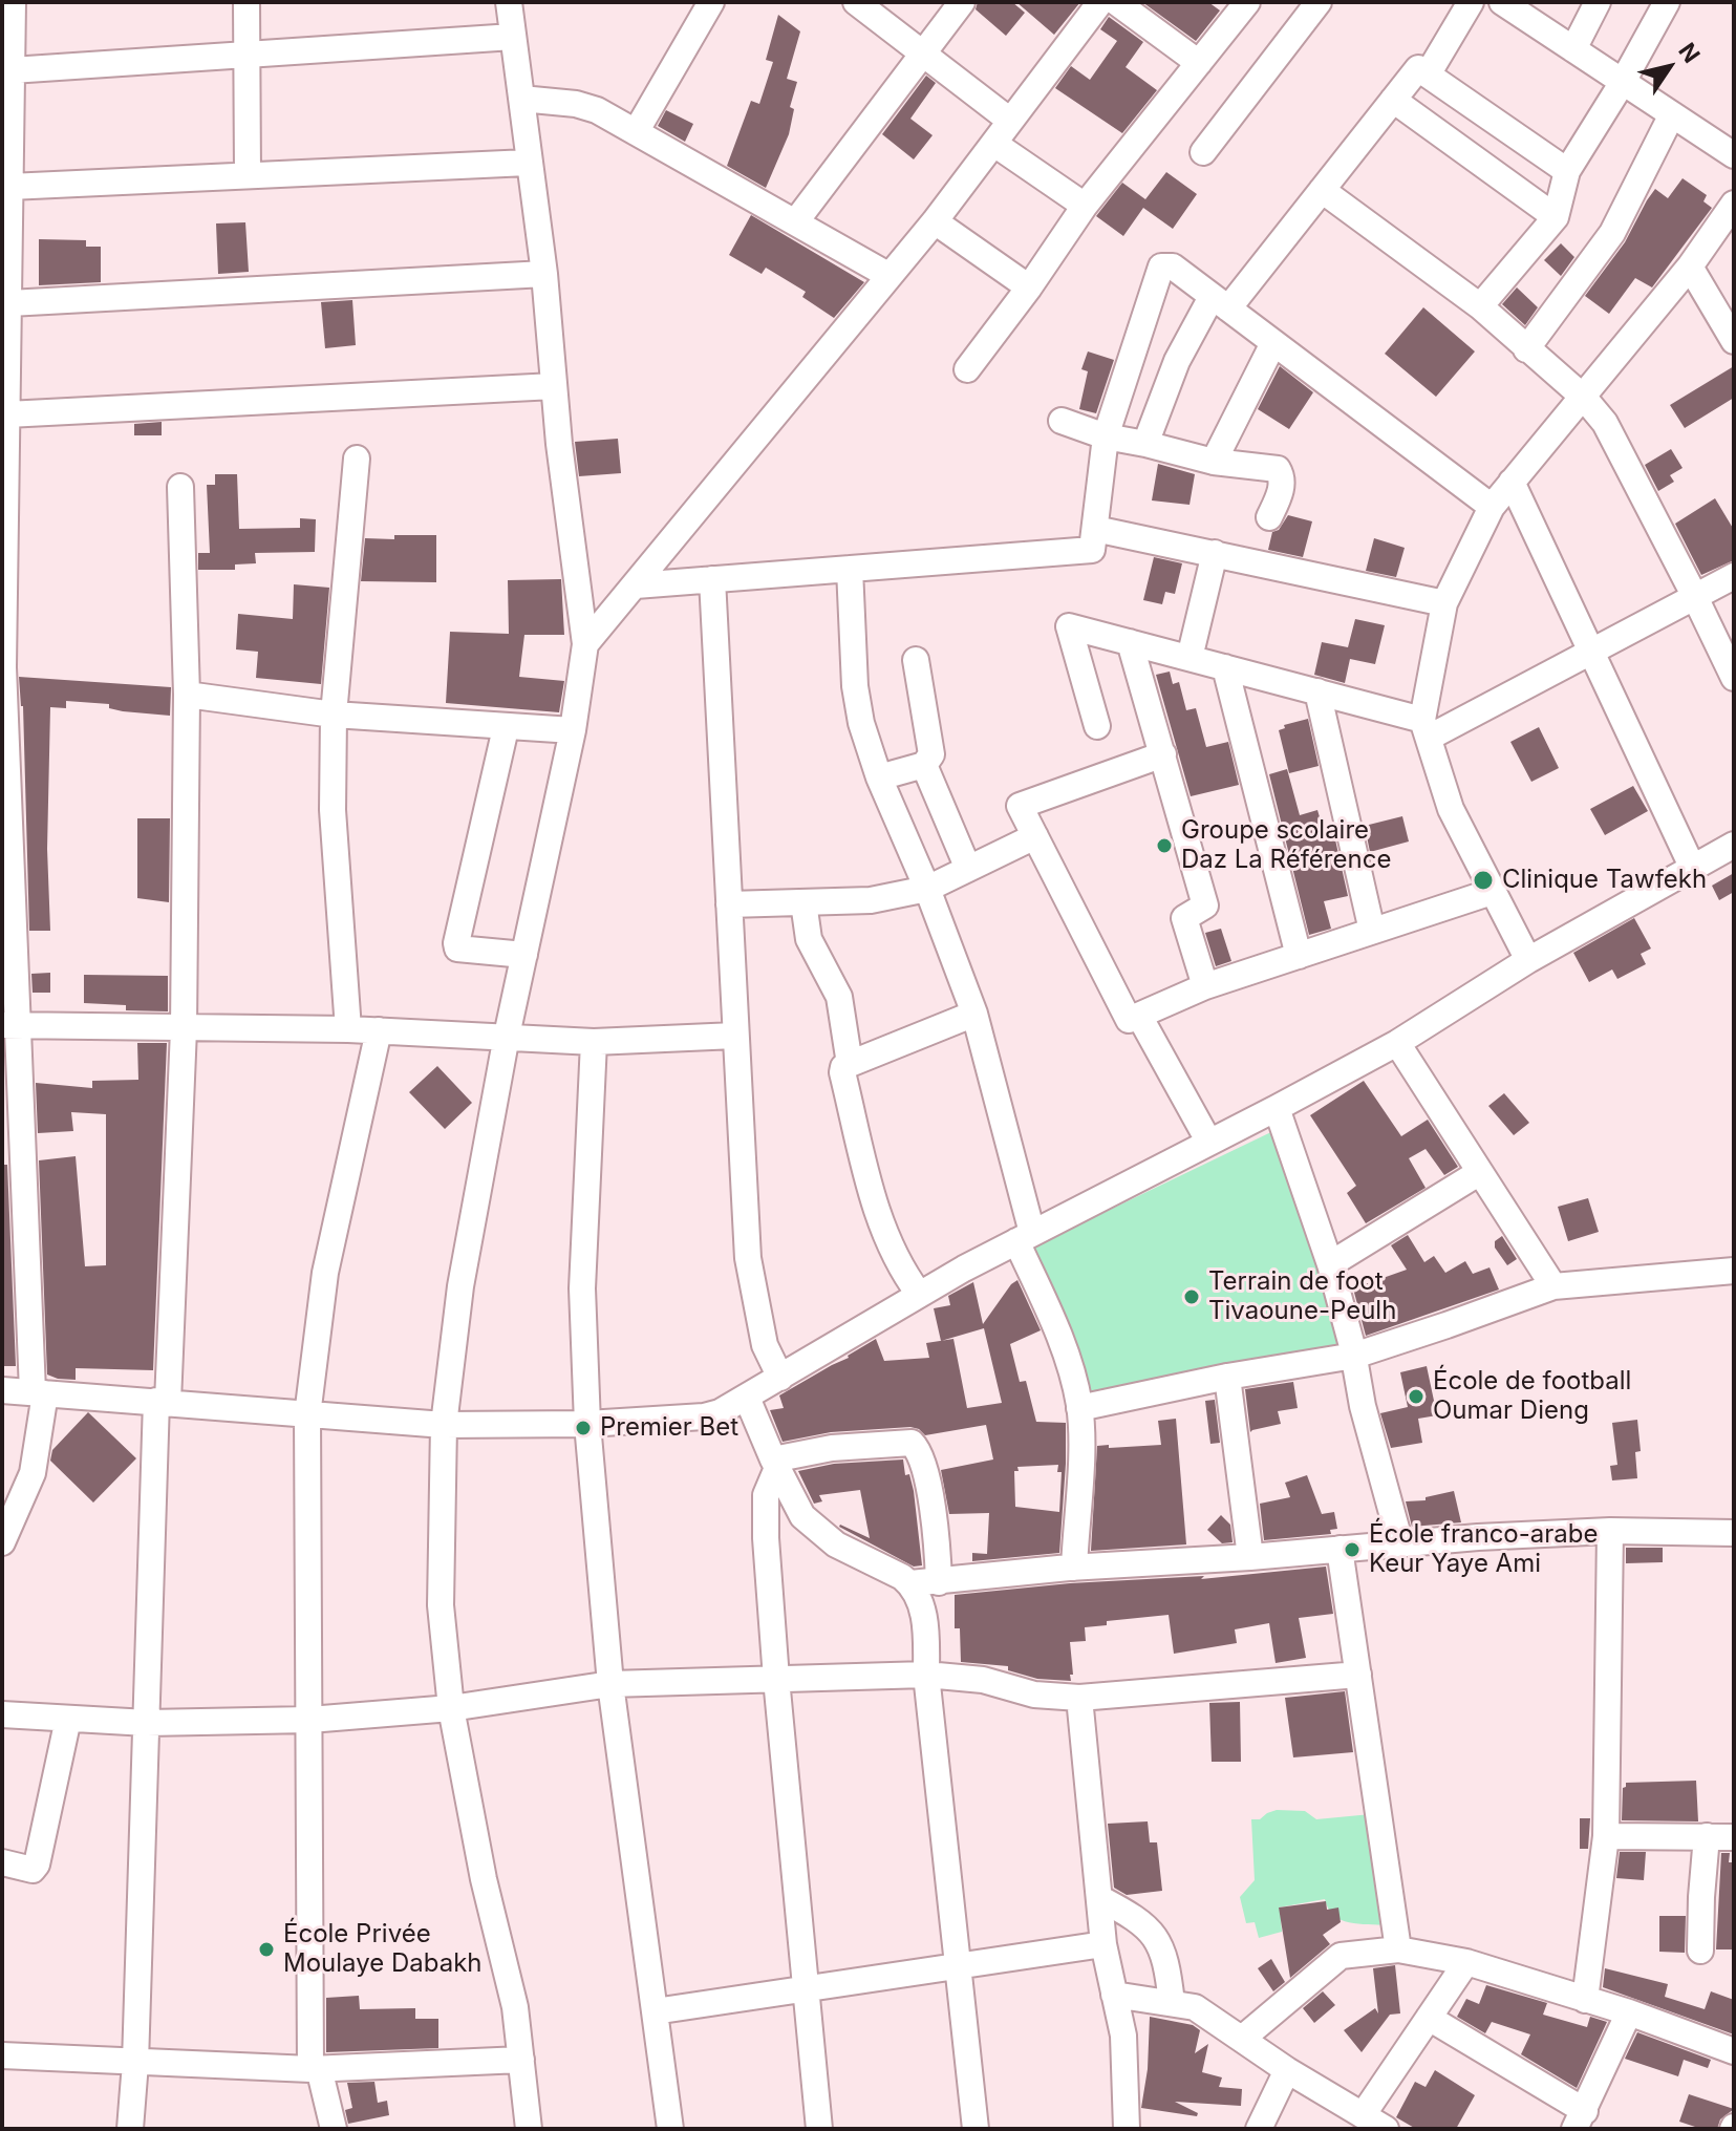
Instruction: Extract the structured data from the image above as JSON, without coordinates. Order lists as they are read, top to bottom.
{
  "places": [
    "Groupe scolaire Daz La Référence",
    "Clinique Tawfekh",
    "Terrain de foot Tivaoune-Peulh",
    "École de football Oumar Dieng",
    "Premier Bet",
    "École franco-arabe Keur Yaye Ami",
    "École Privée Moulaye Dabakh"
  ],
  "north": "top right"
}
